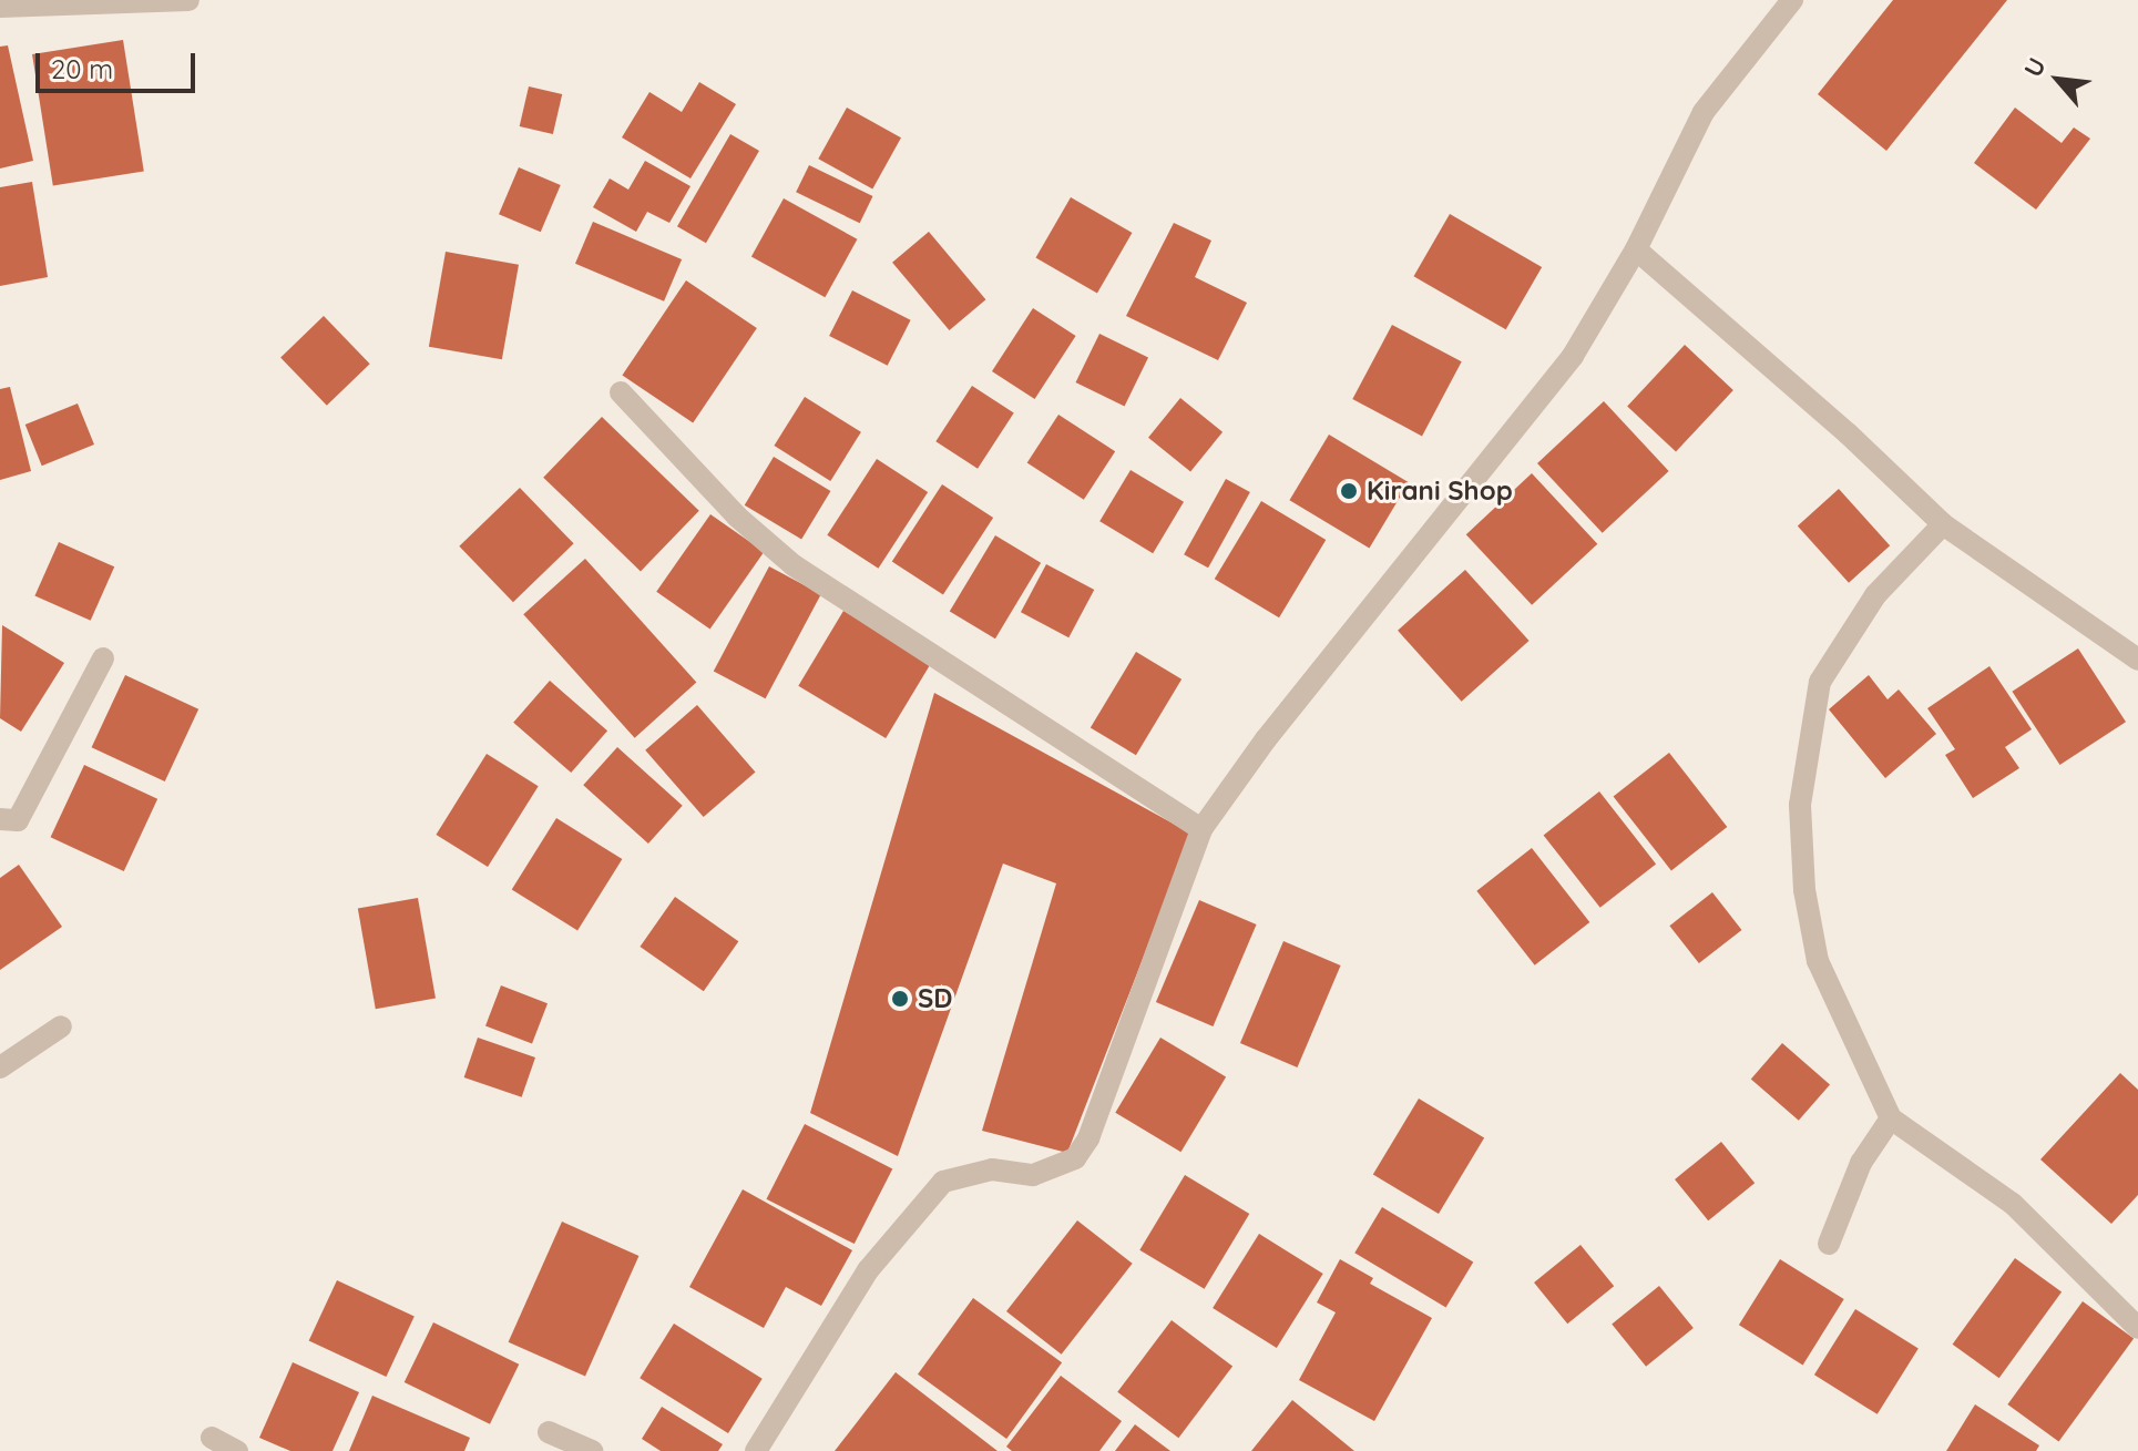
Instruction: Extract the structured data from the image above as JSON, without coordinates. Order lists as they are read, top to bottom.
{
  "places": ["Kirani Shop", "SD"],
  "scale_bar": "20 m",
  "north": "top left"
}
